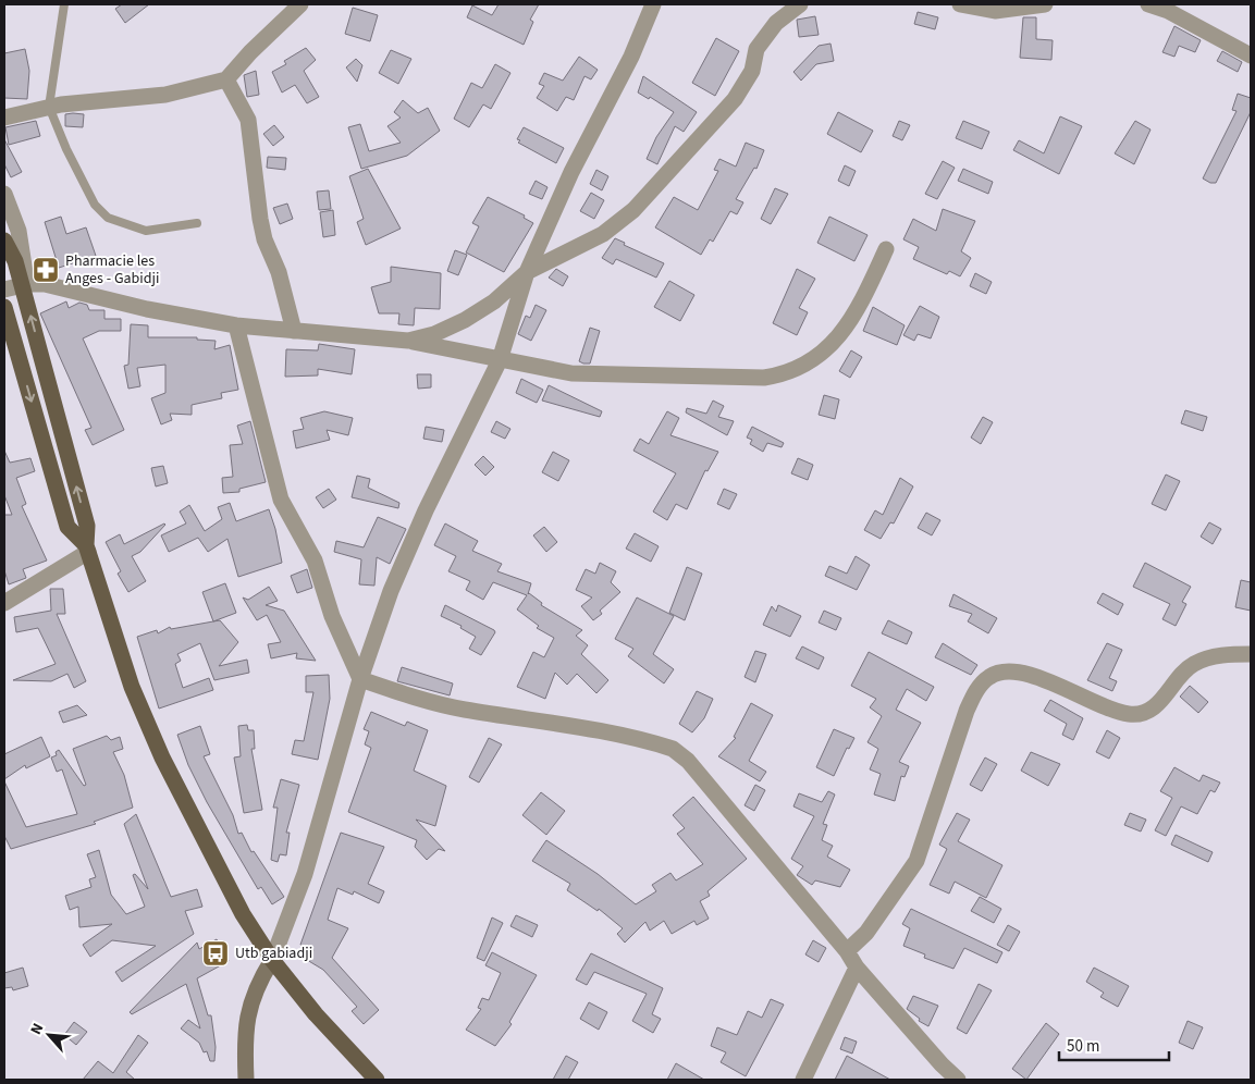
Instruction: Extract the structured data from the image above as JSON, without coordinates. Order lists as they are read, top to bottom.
{
  "places": {
    "pharmacy": ["Pharmacie les Anges - Gabidji"],
    "bus stop": ["Utb gabiadji"]
  },
  "scale_bar": "50 m",
  "north": "top left"
}
